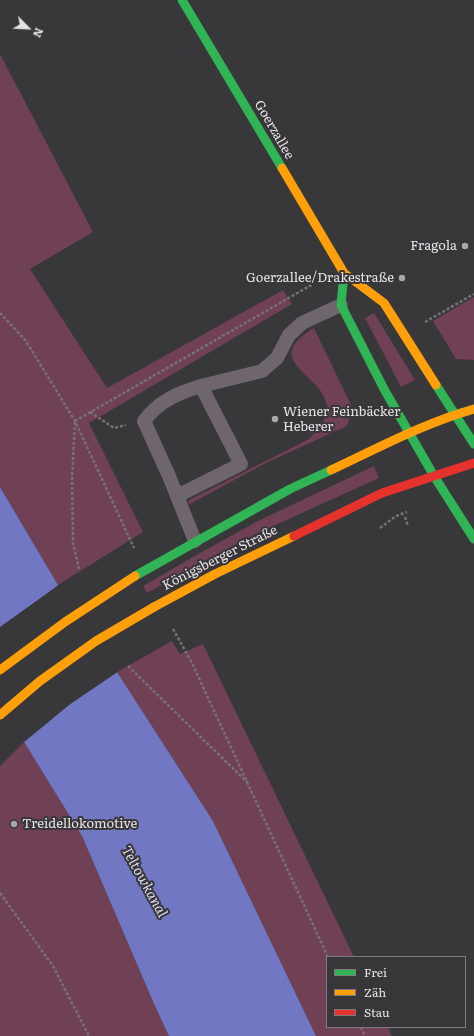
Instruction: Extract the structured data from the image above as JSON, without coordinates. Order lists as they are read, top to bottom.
{
  "streets": {
    "main road": ["Goerzallee", "Königsberger Straße"]
  },
  "crossings": [
    ["Goerzallee", "Königsberger Straße"]
  ],
  "water": ["Teltowkanal"],
  "places": [
    "Fragola",
    "Goerzallee/Drakestraße",
    "Wiener Feinbäcker Heberer",
    "Treidellokomotive"
  ],
  "legend": ["Frei", "Zäh", "Stau"],
  "north": "bottom right"
}
